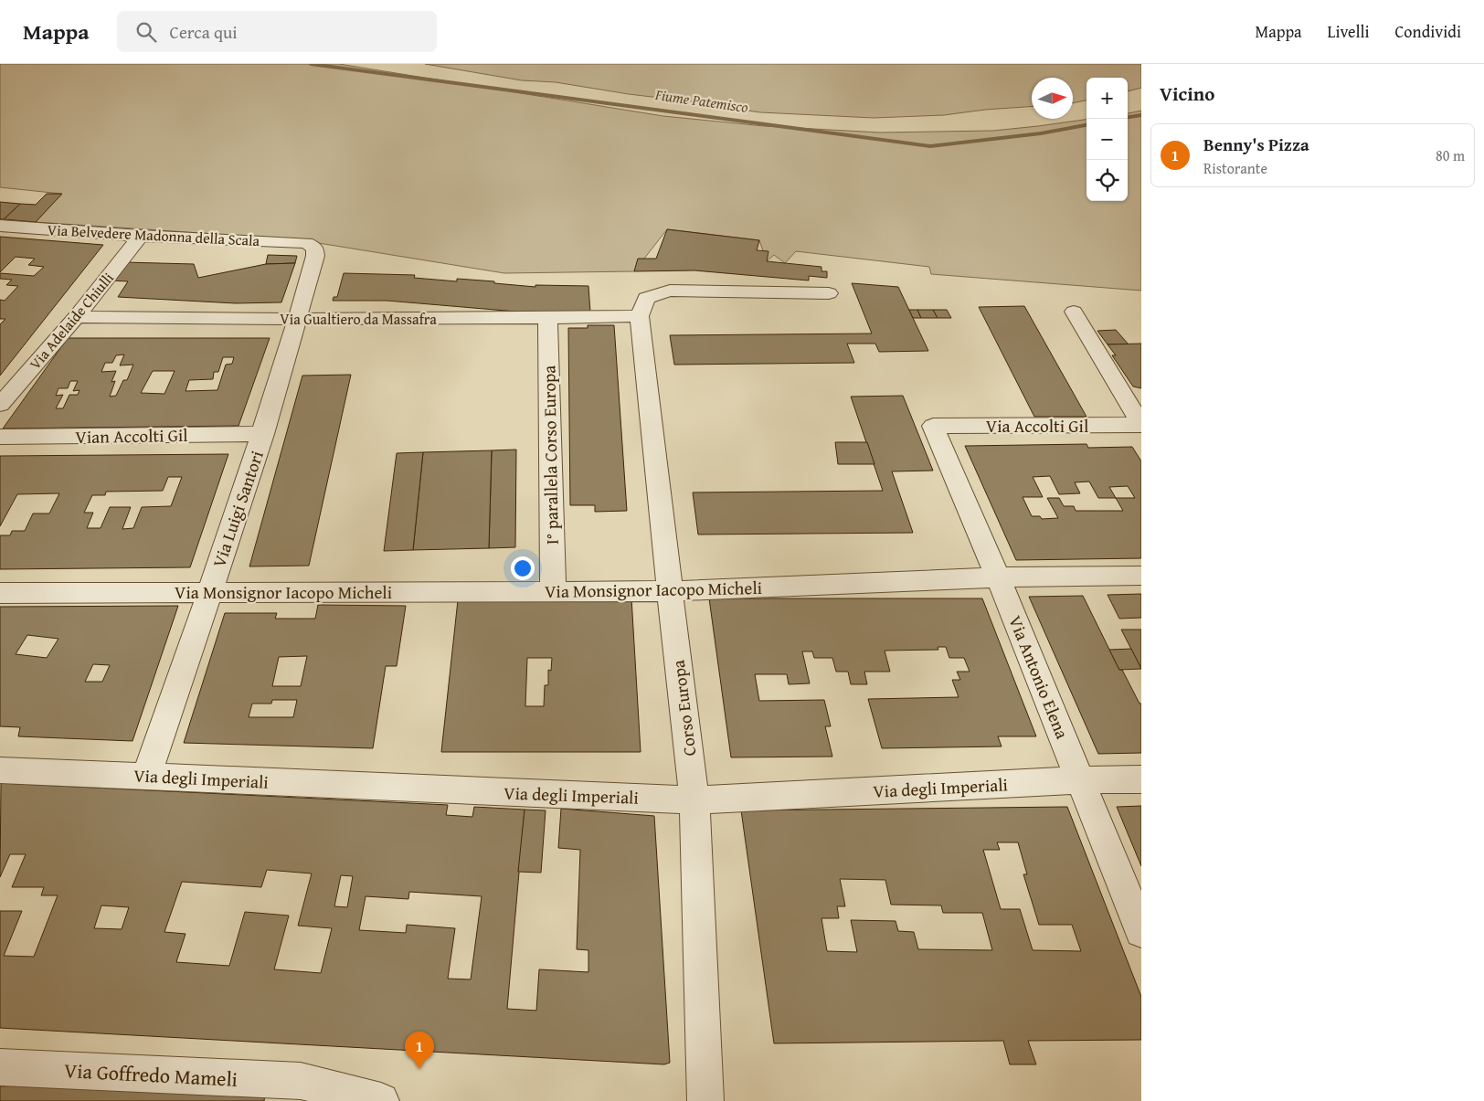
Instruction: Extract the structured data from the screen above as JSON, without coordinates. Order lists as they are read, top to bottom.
{
  "streets": {
    "street": [
      "Via Belvedere Madonna della Scala",
      "Via Gualtiero da Massafra",
      "Via Adelaide Chiulli",
      "Via Accolti Gil",
      "Vian Accolti Gil",
      "I° parallela Corso Europa",
      "Via Luigi Santori",
      "Via Monsignor Iacopo Micheli",
      "Via Antonio Elena",
      "Corso Europa",
      "Via degli Imperiali",
      "Via Goffredo Mameli"
    ]
  },
  "crossings": [
    ["Via Belvedere Madonna della Scala", "Via Adelaide Chiulli"],
    ["Via Belvedere Madonna della Scala", "Via Luigi Santori"],
    ["Via Gualtiero da Massafra", "Via Adelaide Chiulli"],
    ["Via Gualtiero da Massafra", "I° parallela Corso Europa"],
    ["Via Gualtiero da Massafra", "Via Luigi Santori"],
    ["Via Gualtiero da Massafra", "Corso Europa"],
    ["Via Accolti Gil", "Via Antonio Elena"],
    ["Vian Accolti Gil", "Via Luigi Santori"],
    ["I° parallela Corso Europa", "Via Monsignor Iacopo Micheli"],
    ["Via Luigi Santori", "Via Monsignor Iacopo Micheli"],
    ["Via Luigi Santori", "Via degli Imperiali"],
    ["Via Monsignor Iacopo Micheli", "Via Antonio Elena"],
    ["Via Monsignor Iacopo Micheli", "Corso Europa"],
    ["Via Antonio Elena", "Via degli Imperiali"],
    ["Corso Europa", "Via degli Imperiali"]
  ],
  "water": ["Fiume Patemisco"],
  "north": "right",
  "page": {
    "header": "Mappa",
    "search": "Cerca qui",
    "nav": ["Mappa", "Livelli", "Condividi"],
    "heading": "Vicino",
    "map_buttons": ["+", "−"],
    "list": [
      {
        "mark": "1",
        "name": "Benny's Pizza",
        "note": "Ristorante",
        "value": "80 m"
      }
    ],
    "pins": "1"
  }
}
